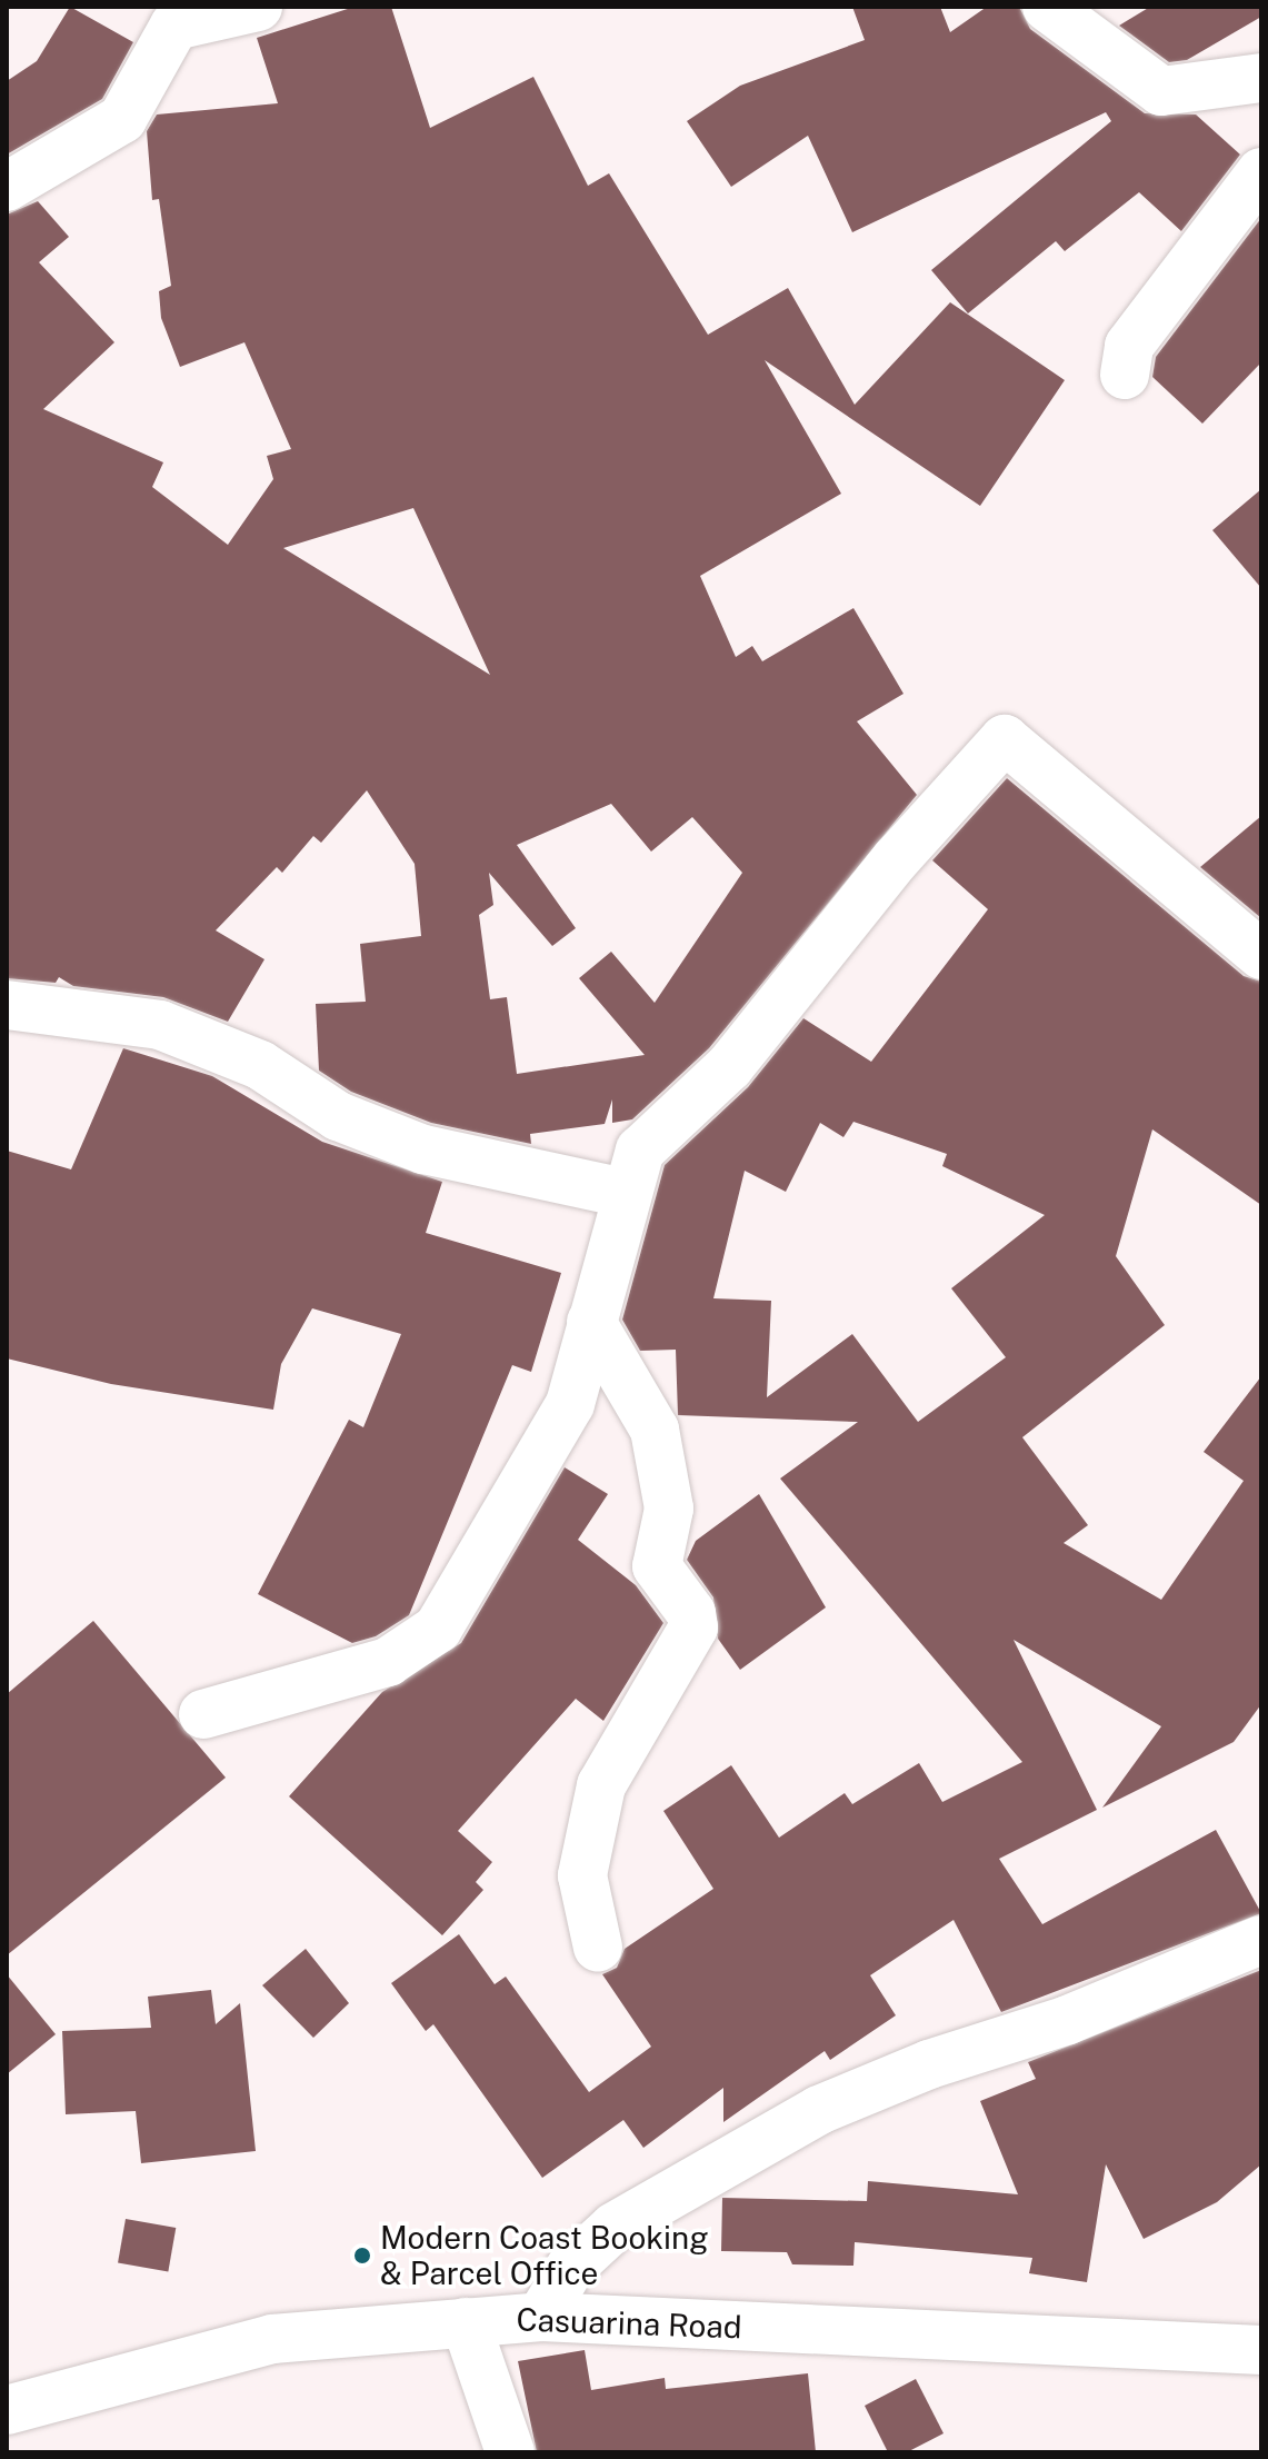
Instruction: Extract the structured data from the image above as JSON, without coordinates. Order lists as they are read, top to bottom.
{
  "streets": {
    "street": ["Casuarina Road"]
  },
  "places": ["Modern Coast Booking & Parcel Office"]
}
